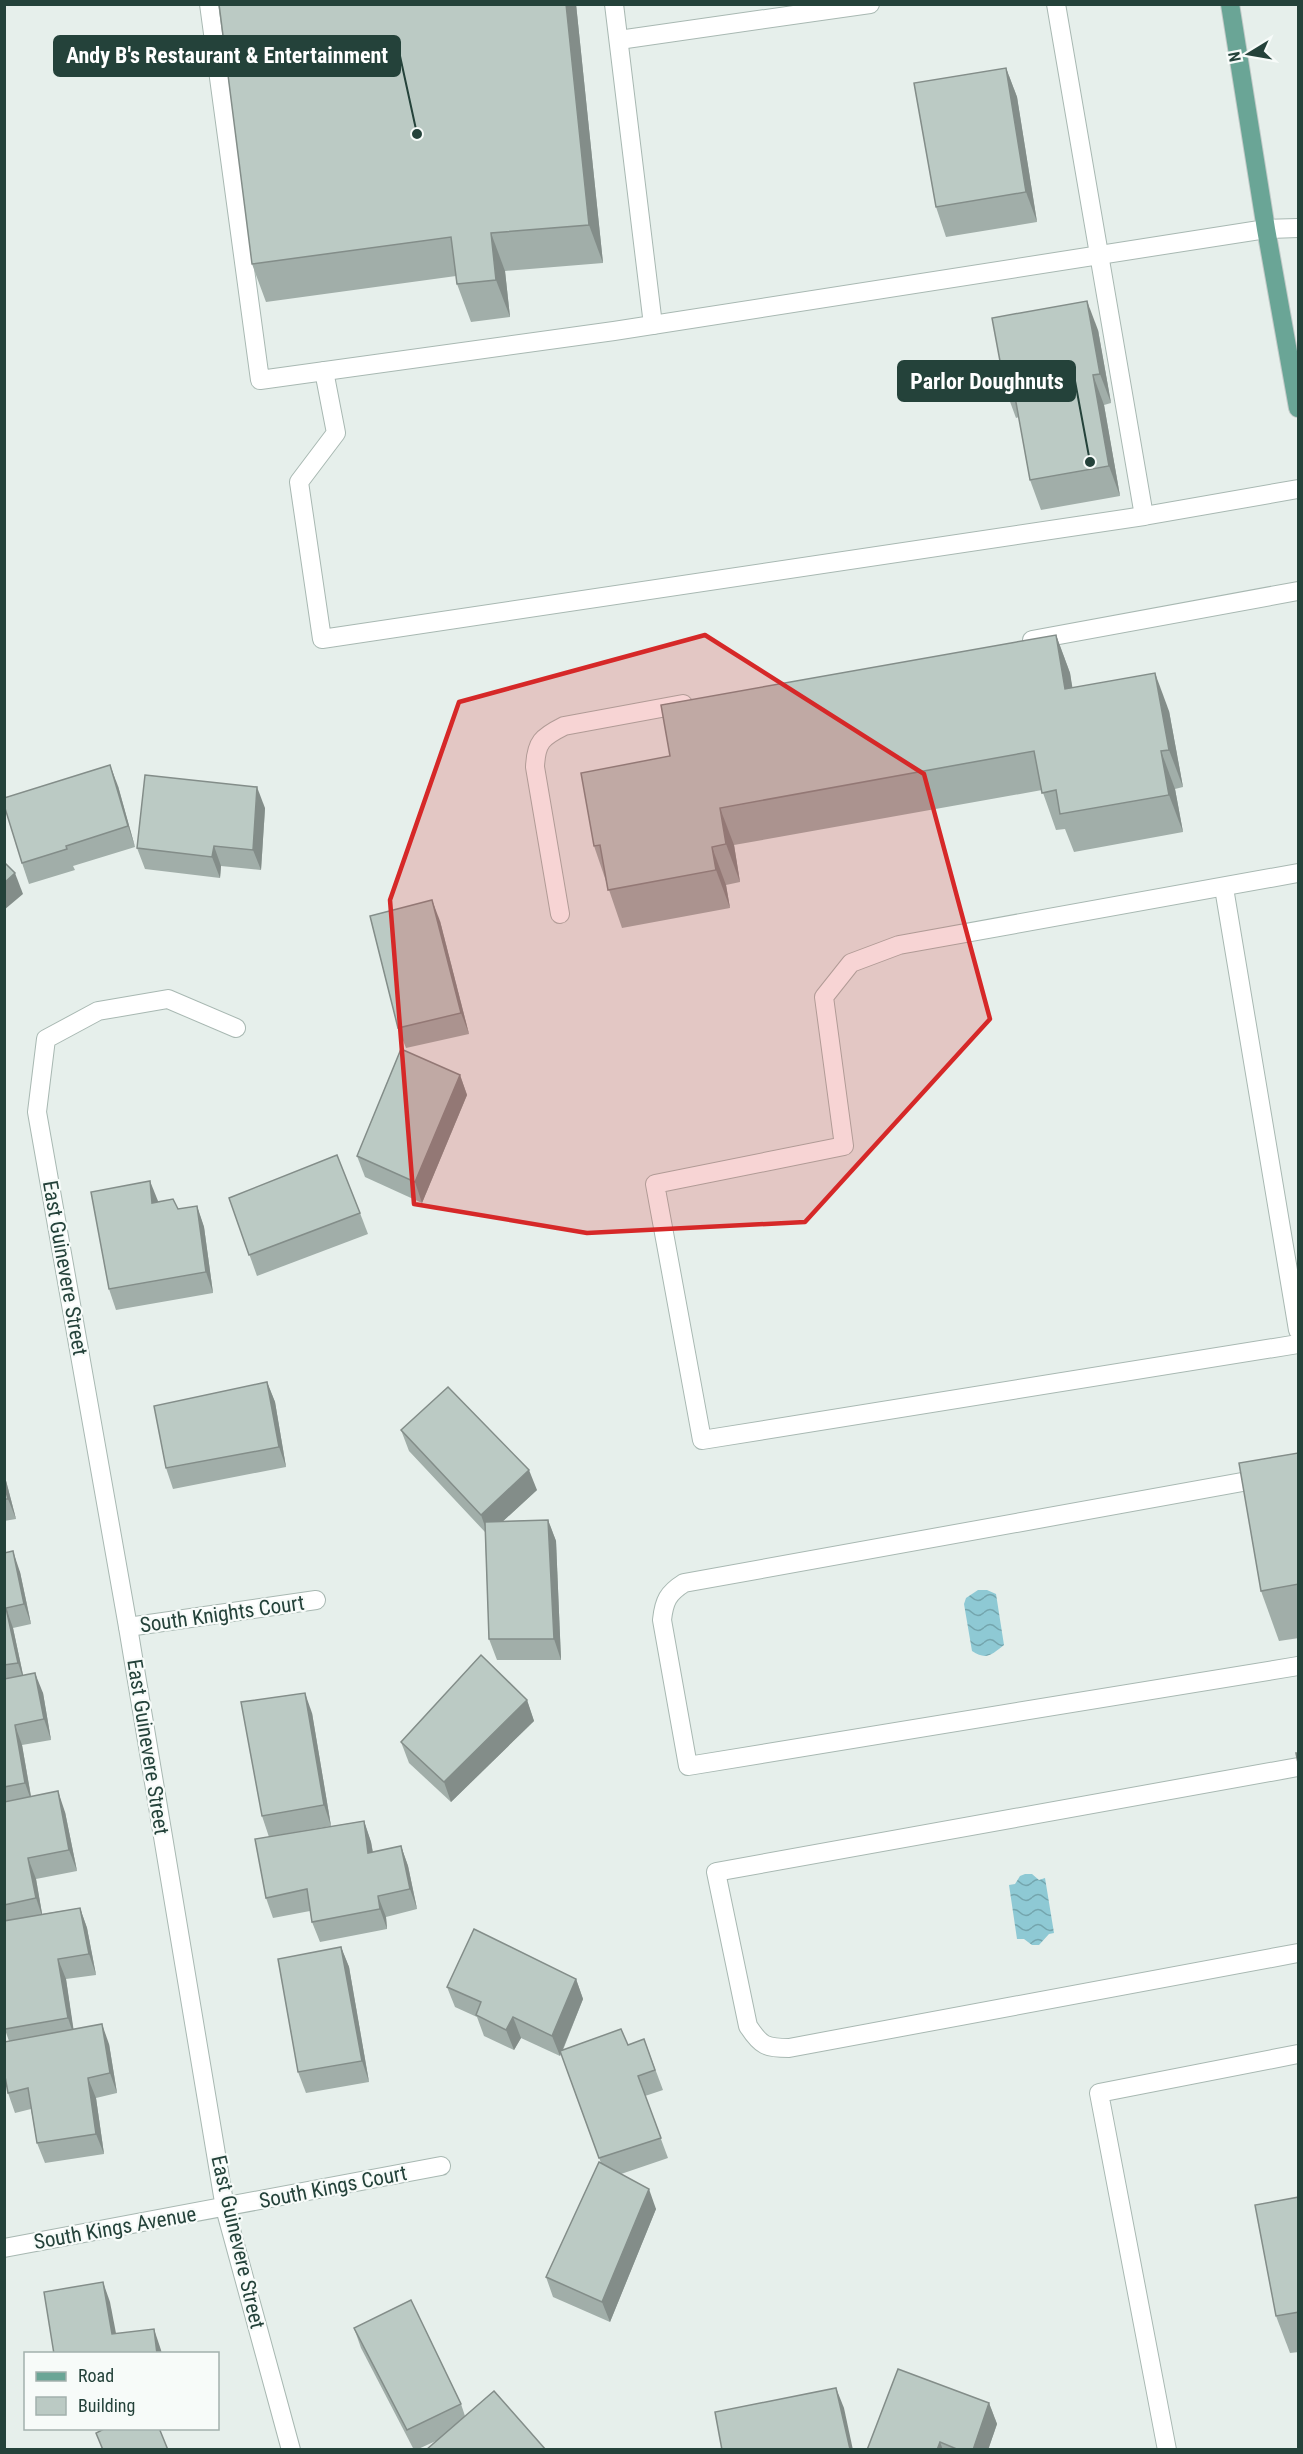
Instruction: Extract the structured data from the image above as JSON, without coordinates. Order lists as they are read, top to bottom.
{
  "streets": {
    "street": [
      "East Guinevere Street",
      "South Knights Court",
      "South Kings Court",
      "South Kings Avenue"
    ]
  },
  "crossings": [
    ["East Guinevere Street", "South Knights Court"],
    ["East Guinevere Street", "South Kings Court"],
    ["East Guinevere Street", "South Kings Avenue"],
    ["South Kings Court", "South Kings Avenue"]
  ],
  "places": ["Andy B's Restaurant & Entertainment", "Parlor Doughnuts"],
  "legend": ["Road", "Building"],
  "north": "left"
}
